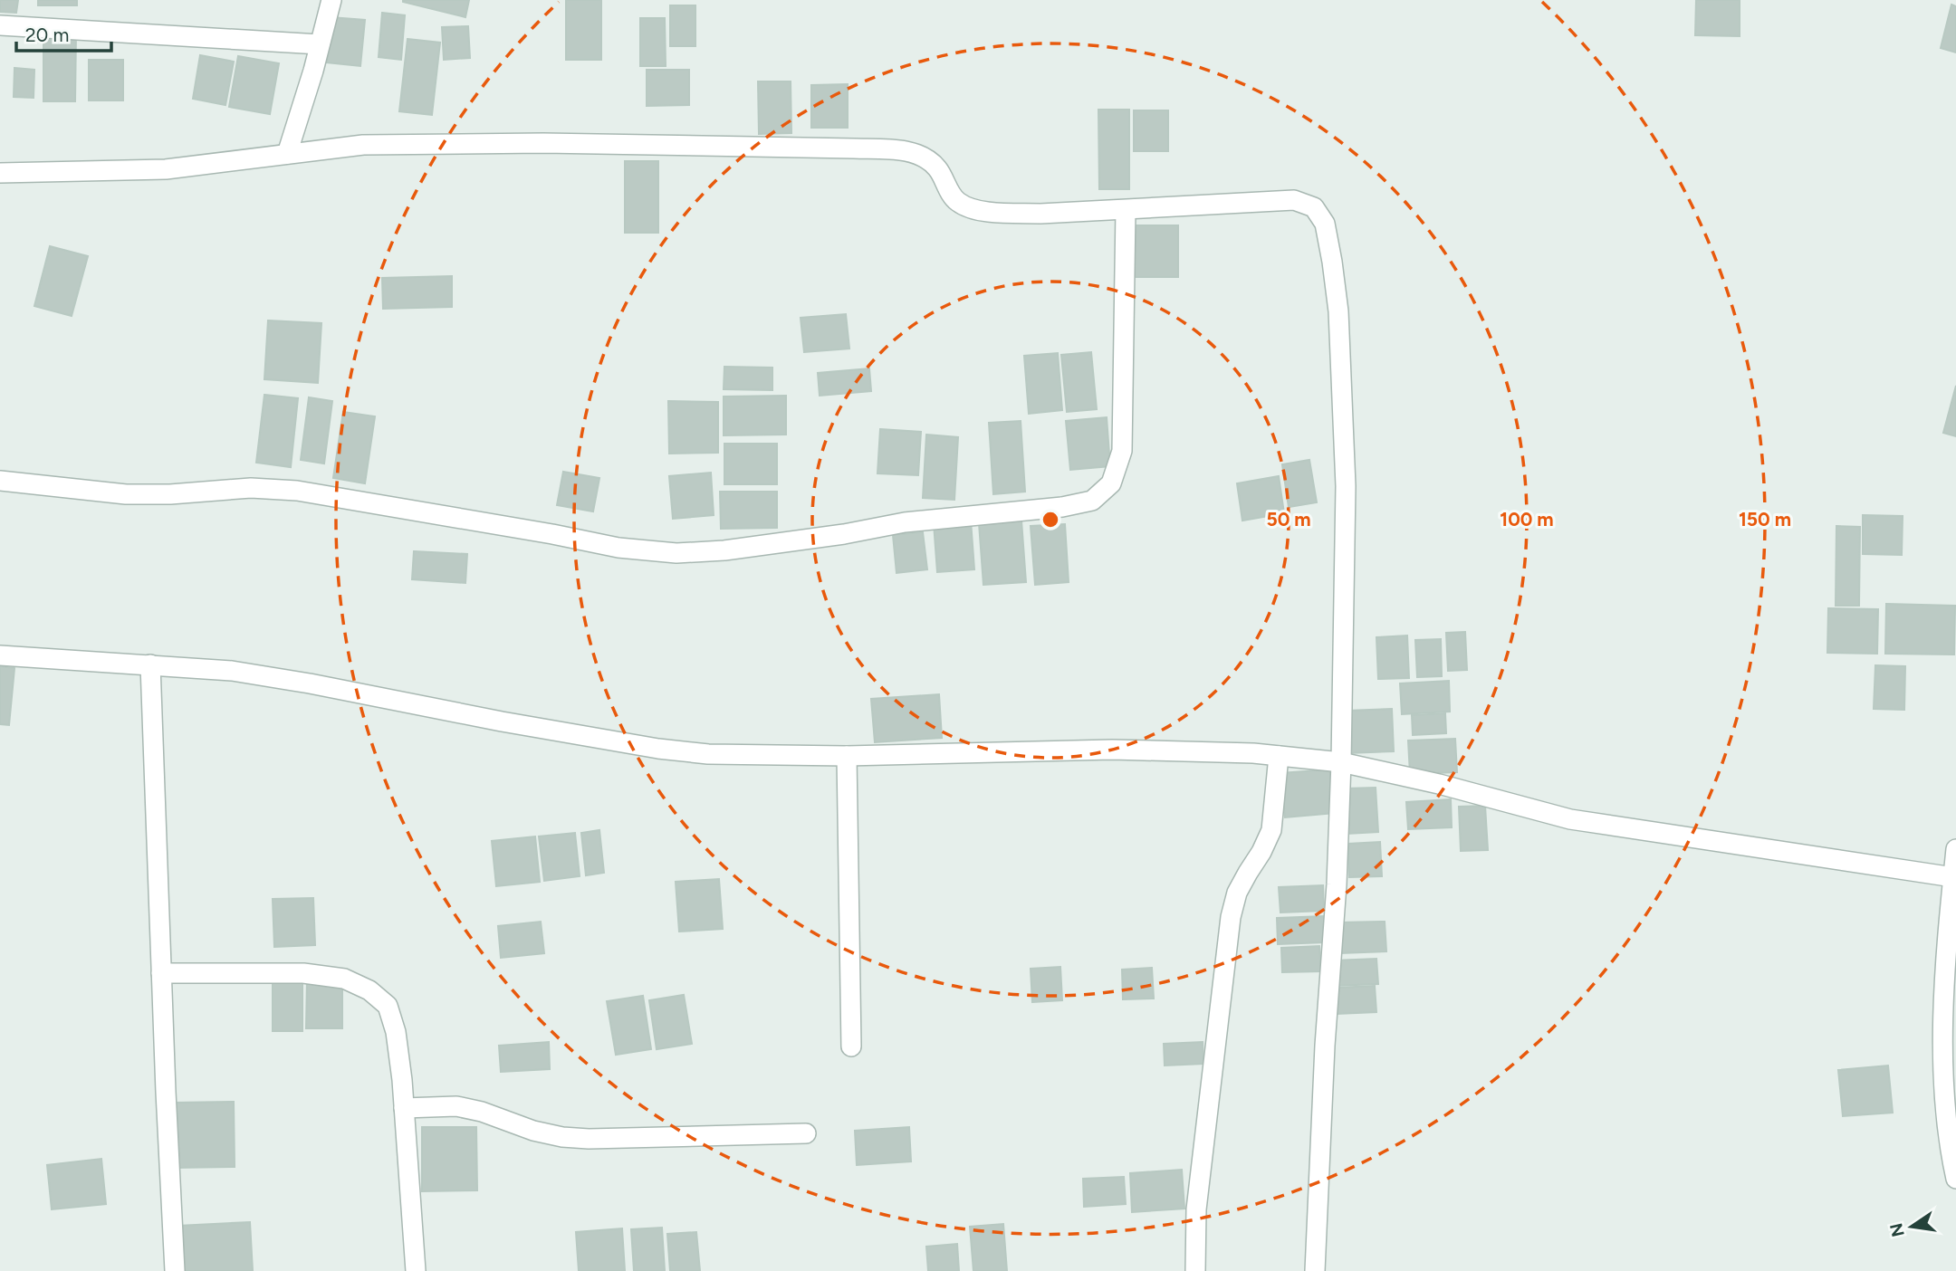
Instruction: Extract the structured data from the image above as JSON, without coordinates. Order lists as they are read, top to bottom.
{
  "scale_bar": "20 m",
  "north": "left",
  "rings": ["50 m", "100 m", "150 m"]
}
